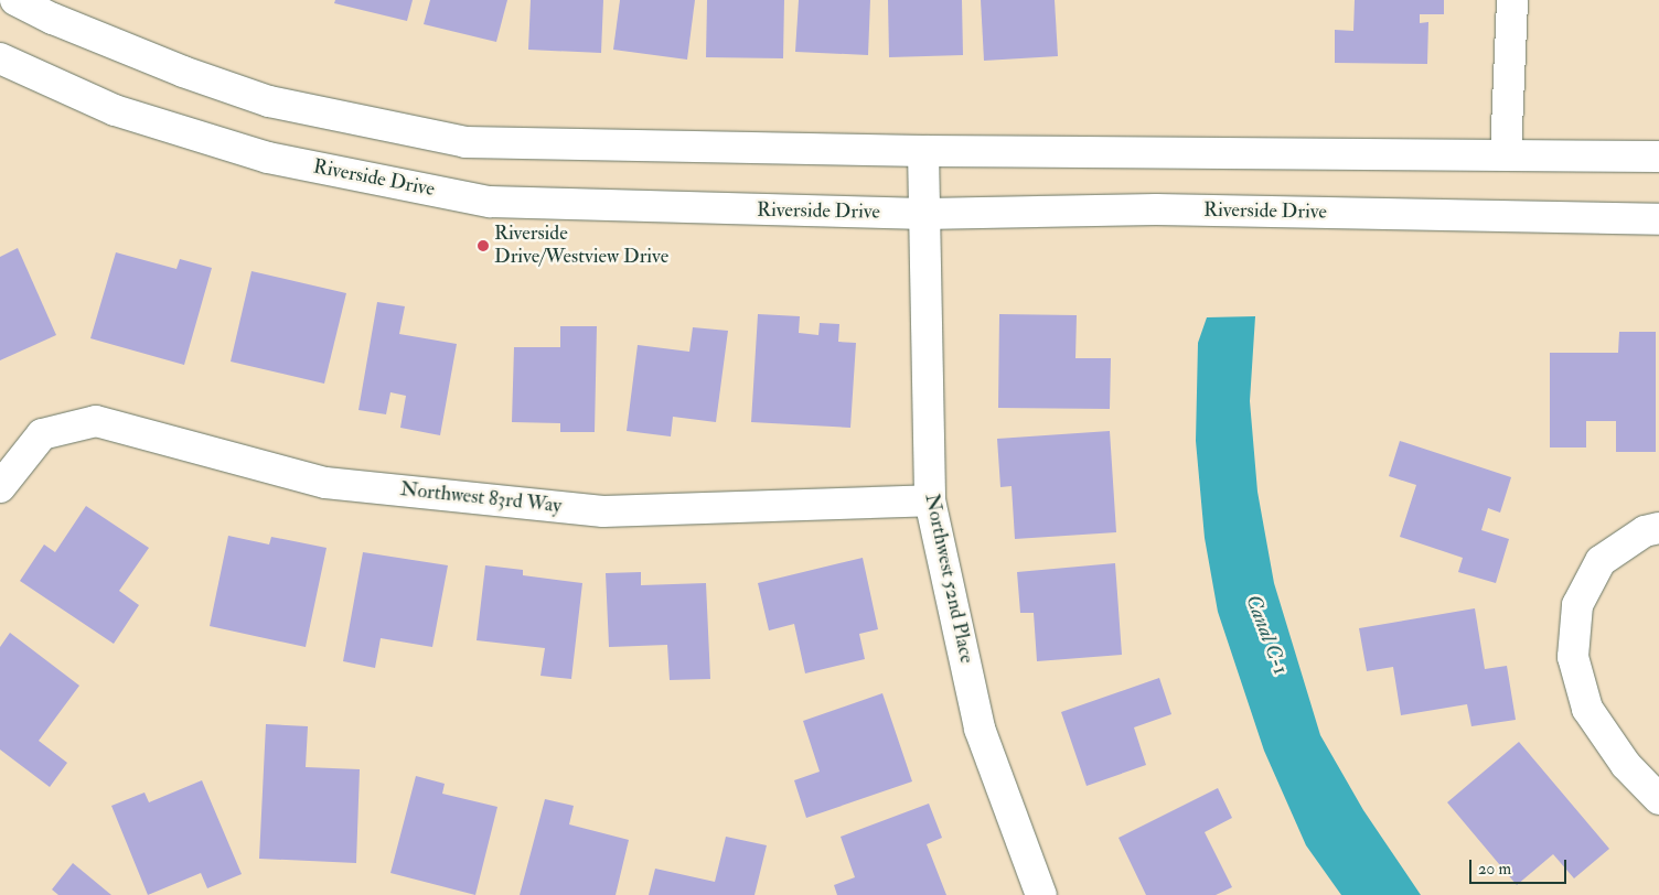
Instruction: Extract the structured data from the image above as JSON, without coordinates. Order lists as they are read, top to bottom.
{
  "streets": {
    "street": ["Riverside Drive", "Northwest 83rd Way", "Northwest 52nd Place"]
  },
  "crossings": [
    ["Riverside Drive", "Northwest 52nd Place"],
    ["Northwest 83rd Way", "Northwest 52nd Place"]
  ],
  "water": ["Canal C-1"],
  "places": ["Riverside Drive/Westview Drive"],
  "scale_bar": "20 m"
}
